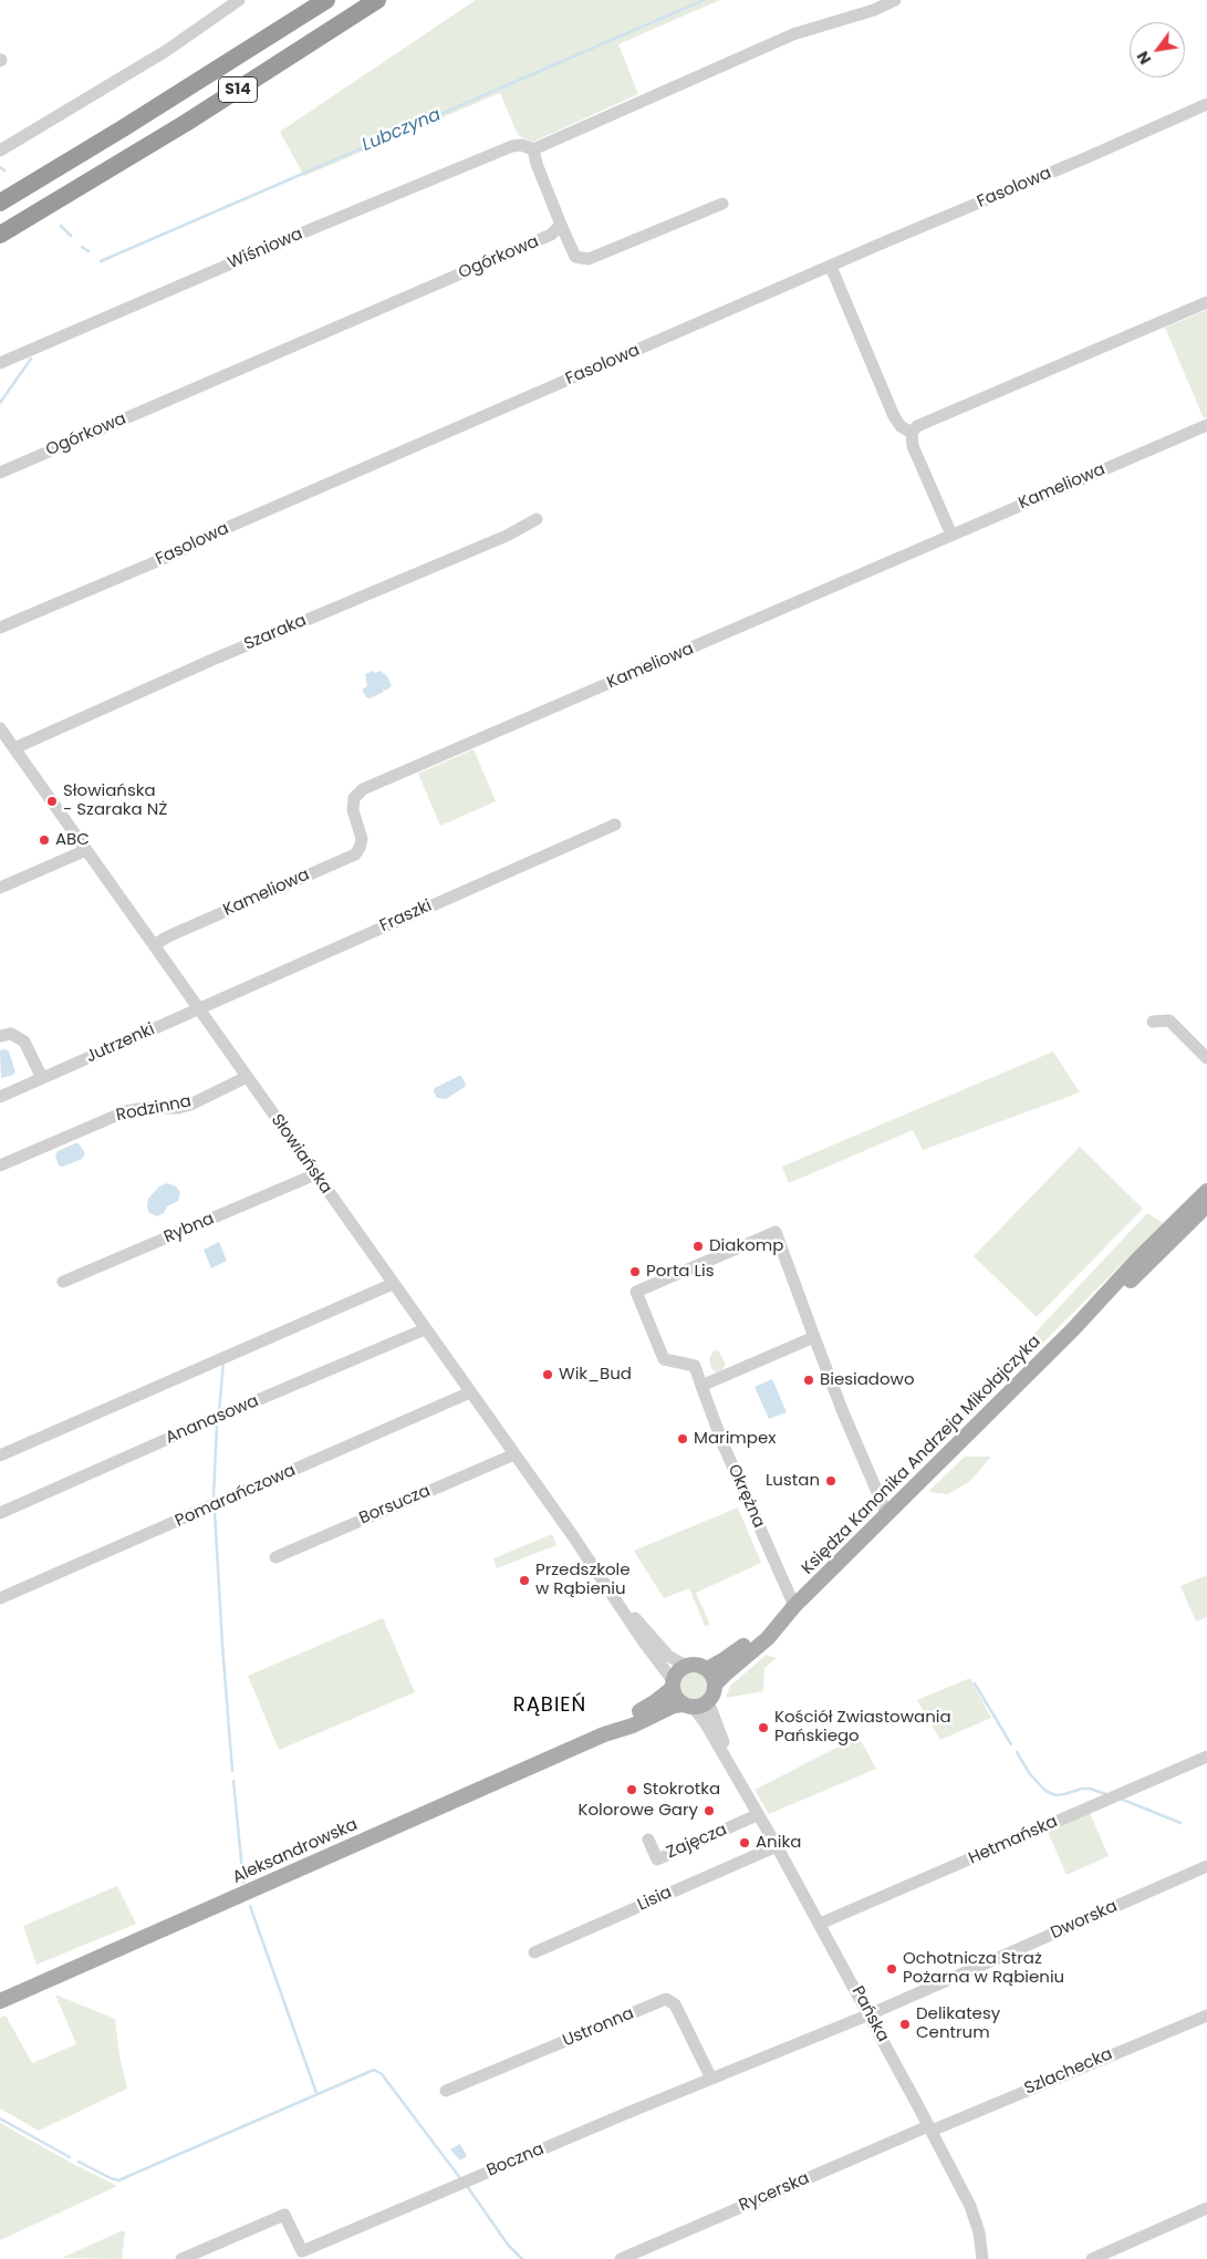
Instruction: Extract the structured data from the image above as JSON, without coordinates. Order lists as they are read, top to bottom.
{
  "streets": {
    "highway": ["S14"],
    "main road": ["Księdza Kanonika Andrzeja Mikołajczyka", "Aleksandrowska"],
    "street": [
      "Fasolowa",
      "Wiśniowa",
      "Ogórkowa",
      "Kameliowa",
      "Szaraka",
      "Fraszki",
      "Jutrzenki",
      "Rodzinna",
      "Słowiańska",
      "Rybna",
      "Ananasowa",
      "Pomarańczowa",
      "Okrężna",
      "Borsucza",
      "Hetmańska",
      "Zajęcza",
      "Lisia",
      "Dworska",
      "Pańska",
      "Ustronna",
      "Szlachecka",
      "Boczna",
      "Rycerska"
    ]
  },
  "crossings": [
    ["Kameliowa", "Słowiańska"],
    ["Szaraka", "Słowiańska"],
    ["Fraszki", "Jutrzenki"],
    ["Fraszki", "Słowiańska"],
    ["Jutrzenki", "Słowiańska"],
    ["Rodzinna", "Słowiańska"],
    ["Słowiańska", "Rybna"],
    ["Słowiańska", "Ananasowa"],
    ["Słowiańska", "Księdza Kanonika Andrzeja Mikołajczyka"],
    ["Słowiańska", "Pomarańczowa"],
    ["Słowiańska", "Borsucza"],
    ["Słowiańska", "Aleksandrowska"],
    ["Słowiańska", "Pańska"],
    ["Księdza Kanonika Andrzeja Mikołajczyka", "Okrężna"],
    ["Księdza Kanonika Andrzeja Mikołajczyka", "Aleksandrowska"],
    ["Księdza Kanonika Andrzeja Mikołajczyka", "Pańska"],
    ["Hetmańska", "Pańska"],
    ["Zajęcza", "Pańska"],
    ["Aleksandrowska", "Pańska"],
    ["Lisia", "Pańska"],
    ["Dworska", "Pańska"],
    ["Dworska", "Boczna"],
    ["Pańska", "Szlachecka"],
    ["Pańska", "Boczna"],
    ["Pańska", "Rycerska"],
    ["Ustronna", "Boczna"],
    ["Szlachecka", "Rycerska"]
  ],
  "districts": ["RĄBIEŃ"],
  "water": ["Lubczyna"],
  "places": [
    "Słowiańska - Szaraka NŻ",
    "ABC",
    "Diakomp",
    "Porta Lis",
    "Wik_Bud",
    "Biesiadowo",
    "Marimpex",
    "Lustan",
    "Przedszkole w Rąbieniu",
    "Kościół Zwiastowania Pańskiego",
    "Stokrotka",
    "Kolorowe Gary",
    "Anika",
    "Ochotnicza Straż Pożarna w Rąbieniu",
    "Delikatesy Centrum"
  ],
  "north": "bottom left"
}
